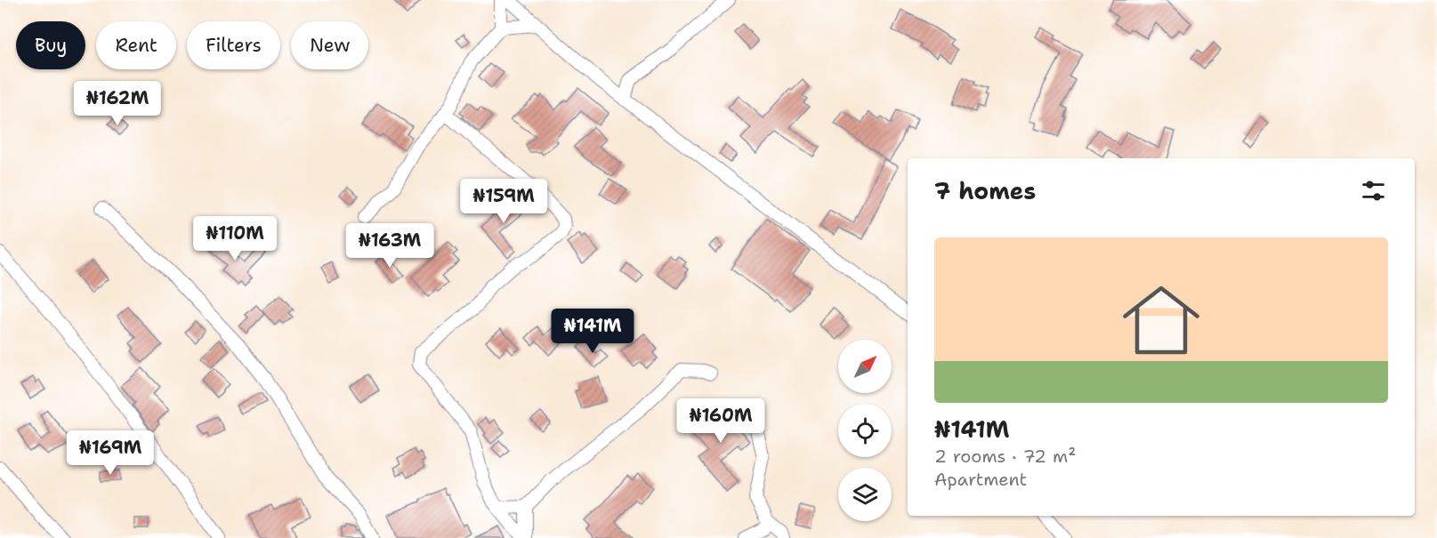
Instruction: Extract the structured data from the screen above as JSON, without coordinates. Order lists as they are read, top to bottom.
{
  "north": "top right",
  "page": {
    "chip": [
      "Buy",
      "Rent",
      "Filters",
      "New"
    ],
    "price": [
      "₦162M",
      "₦159M",
      "₦110M",
      "₦163M",
      "₦141M",
      "₦160M",
      "₦169M"
    ],
    "heading": "7 homes",
    "list": [
      {
        "name": "₦141M",
        "note": "2 rooms · 72 m² · Apartment"
      }
    ]
  }
}
